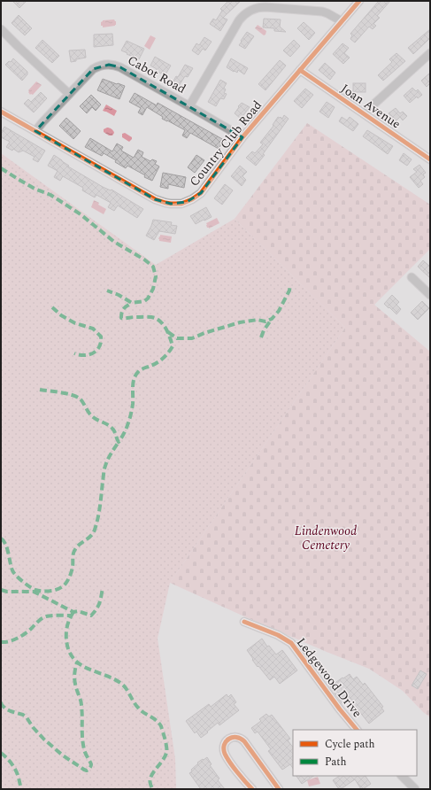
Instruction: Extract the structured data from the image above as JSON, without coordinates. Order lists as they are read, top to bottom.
{
  "streets": {
    "street": [
      "Cabot Road",
      "Joan Avenue",
      "Country Club Road",
      "Ledgewood Drive"
    ]
  },
  "crossings": [
    ["Cabot Road", "Country Club Road"],
    ["Joan Avenue", "Country Club Road"]
  ],
  "parks": ["Lindenwood Cemetery"],
  "legend": ["Cycle path", "Path"]
}
